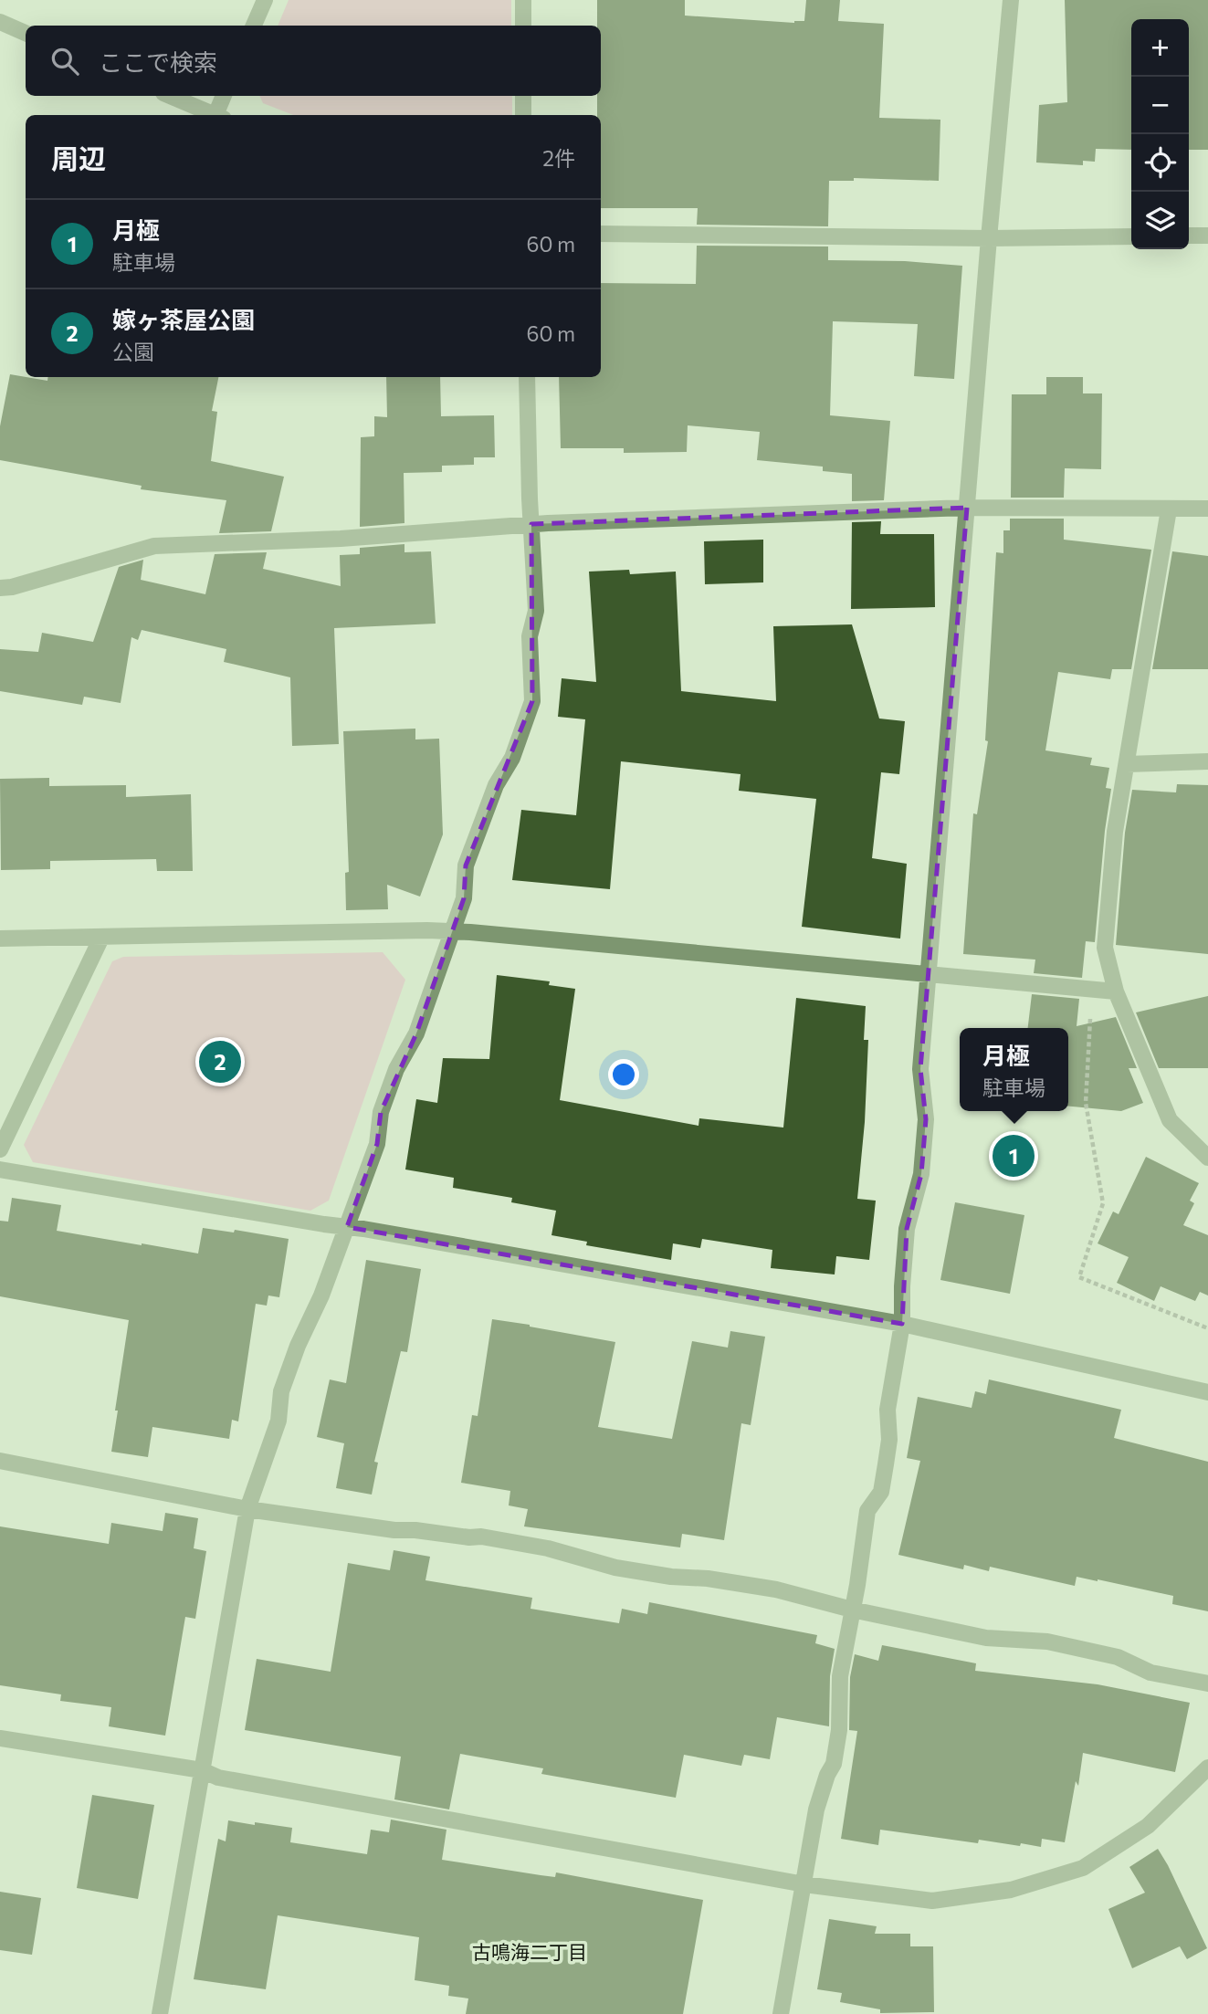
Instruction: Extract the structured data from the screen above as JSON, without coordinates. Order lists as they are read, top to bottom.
{
  "districts": ["古鳴海二丁目"],
  "page": {
    "map_buttons": ["+", "−"],
    "search": "ここで検索",
    "heading": ["周辺", "2件"],
    "list": [
      {
        "mark": "1",
        "name": "月極",
        "note": "駐車場",
        "value": "60 m"
      },
      {
        "mark": "2",
        "name": "嫁ヶ茶屋公園",
        "note": "公園",
        "value": "60 m"
      }
    ],
    "popup": ["月極", "駐車場"],
    "pins": ["2", "1"]
  }
}
